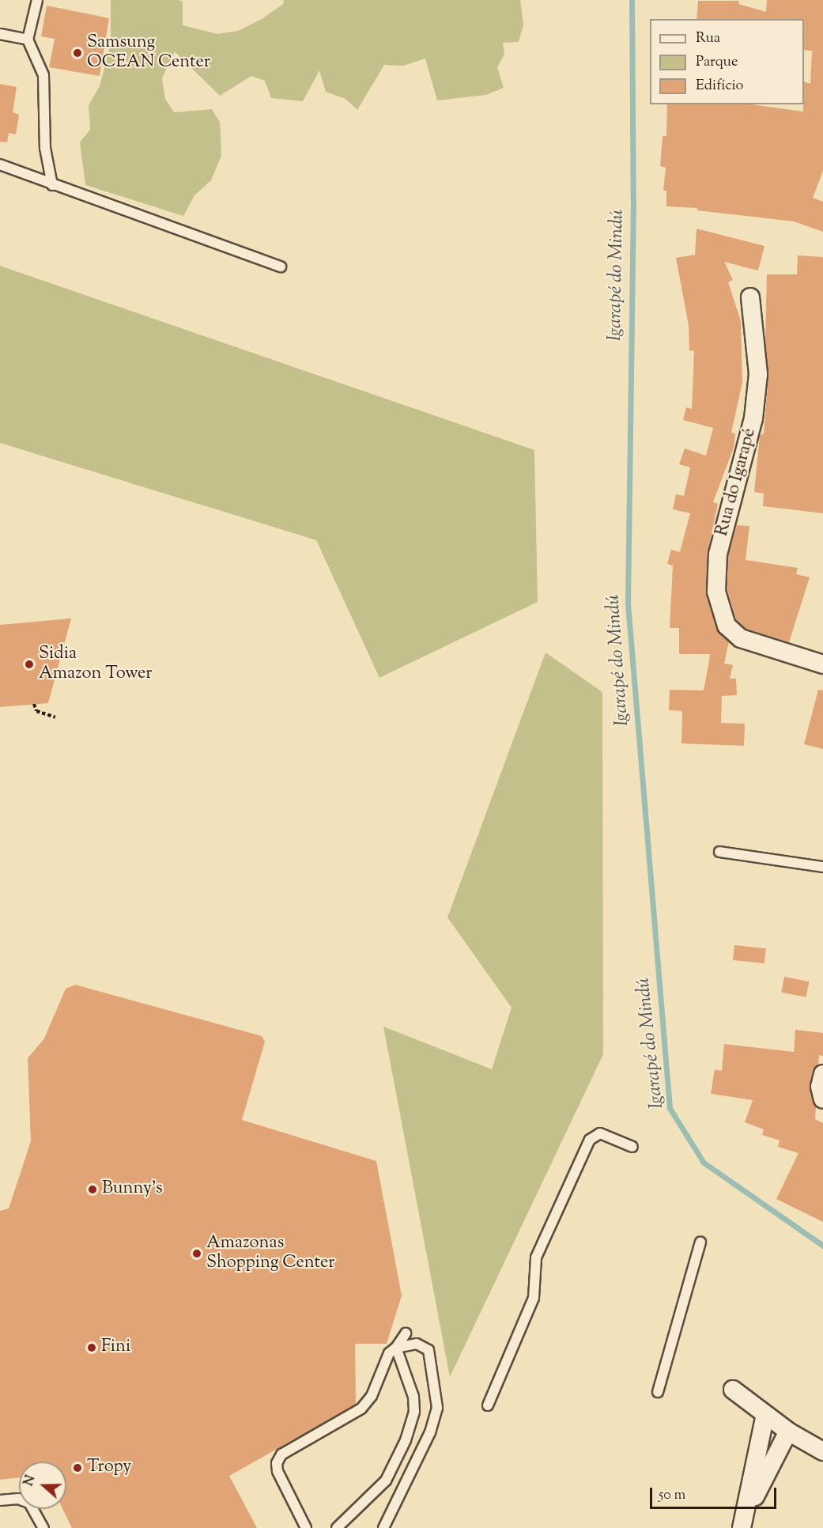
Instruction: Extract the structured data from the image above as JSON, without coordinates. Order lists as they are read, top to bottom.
{
  "streets": {
    "street": ["Rua do Igarapé"]
  },
  "water": ["Igarapé do Mindú"],
  "places": [
    "Samsung OCEAN Center",
    "Sidia Amazon Tower",
    "Bunny's",
    "Amazonas Shopping Center",
    "Fini",
    "Tropy"
  ],
  "legend": ["Rua", "Parque", "Edifício"],
  "scale_bar": "50 m",
  "north": "left"
}
